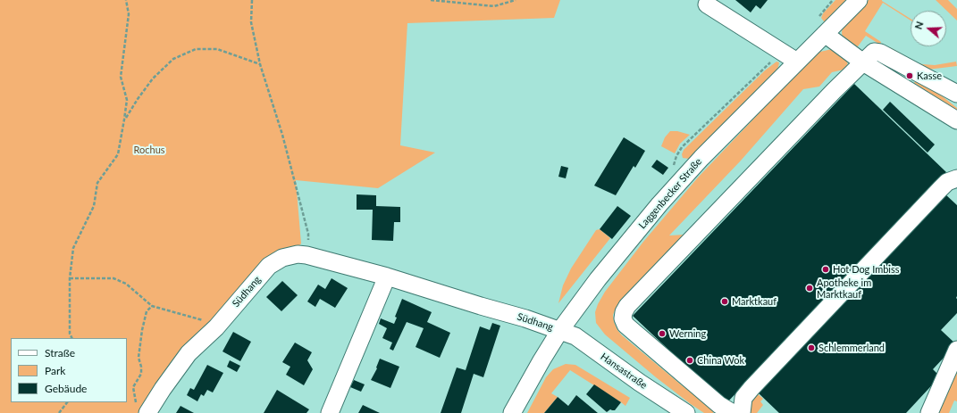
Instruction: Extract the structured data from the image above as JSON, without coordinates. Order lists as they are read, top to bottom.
{
  "streets": {
    "street": ["Laggenbecker Straße", "Südhang", "Hansastraße"]
  },
  "crossings": [
    ["Laggenbecker Straße", "Südhang"],
    ["Laggenbecker Straße", "Hansastraße"],
    ["Südhang", "Hansastraße"]
  ],
  "parks": ["Rochus"],
  "places": [
    "Kasse",
    "Hot Dog Imbiss",
    "Apotheke im Marktkauf",
    "Marktkauf",
    "Werning",
    "Schlemmerland",
    "China Wok"
  ],
  "legend": ["Straße", "Park", "Gebäude"],
  "north": "left"
}
